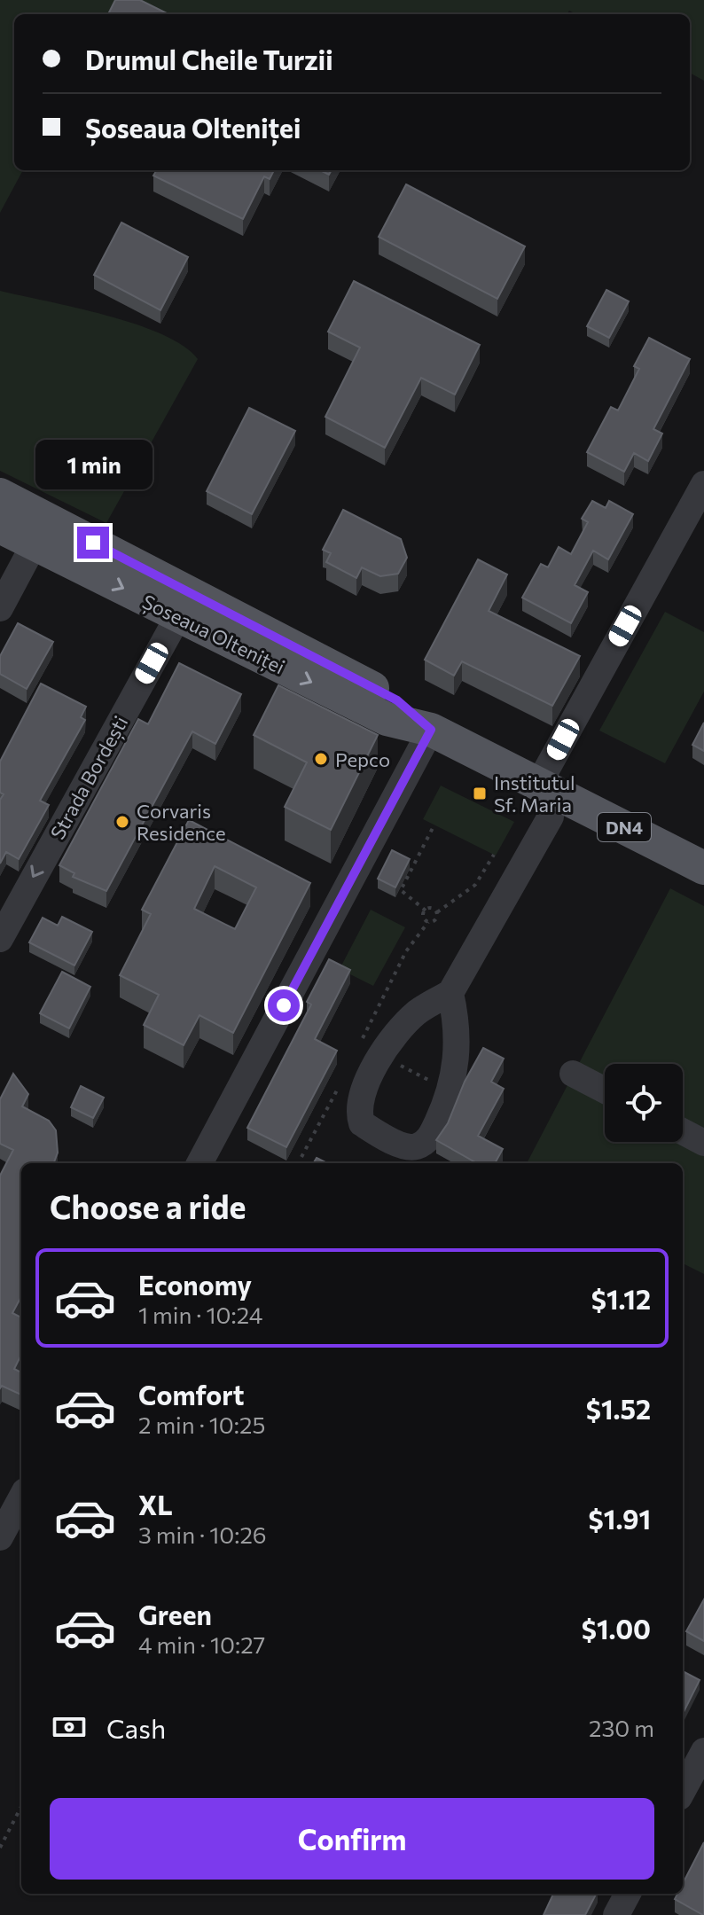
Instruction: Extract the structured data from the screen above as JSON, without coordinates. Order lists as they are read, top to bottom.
{
  "streets": {
    "main road": ["Șoseaua Olteniței", "DN4"],
    "street": ["Strada Bordești"]
  },
  "crossings": [
    ["Șoseaua Olteniței", "Strada Bordești"]
  ],
  "one_way": ["Strada Bordești"],
  "places": {
    "other": ["Pepco", "Corvaris Residence"],
    "transit": ["Institutul Sf. Maria"]
  },
  "page": {
    "banner": ["Drumul Cheile Turzii", "Șoseaua Olteniței"],
    "bubble": "1 min",
    "heading": "Choose a ride",
    "list": [
      {
        "name": "Economy",
        "note": "1 min · 10:24",
        "value": "$1.12"
      },
      {
        "name": "Comfort",
        "note": "2 min · 10:25",
        "value": "$1.52"
      },
      {
        "name": "XL",
        "note": "3 min · 10:26",
        "value": "$1.91"
      },
      {
        "name": "Green",
        "note": "4 min · 10:27",
        "value": "$1.00"
      }
    ],
    "pay": ["Cash", "230 m"],
    "buttons": "Confirm"
  }
}
